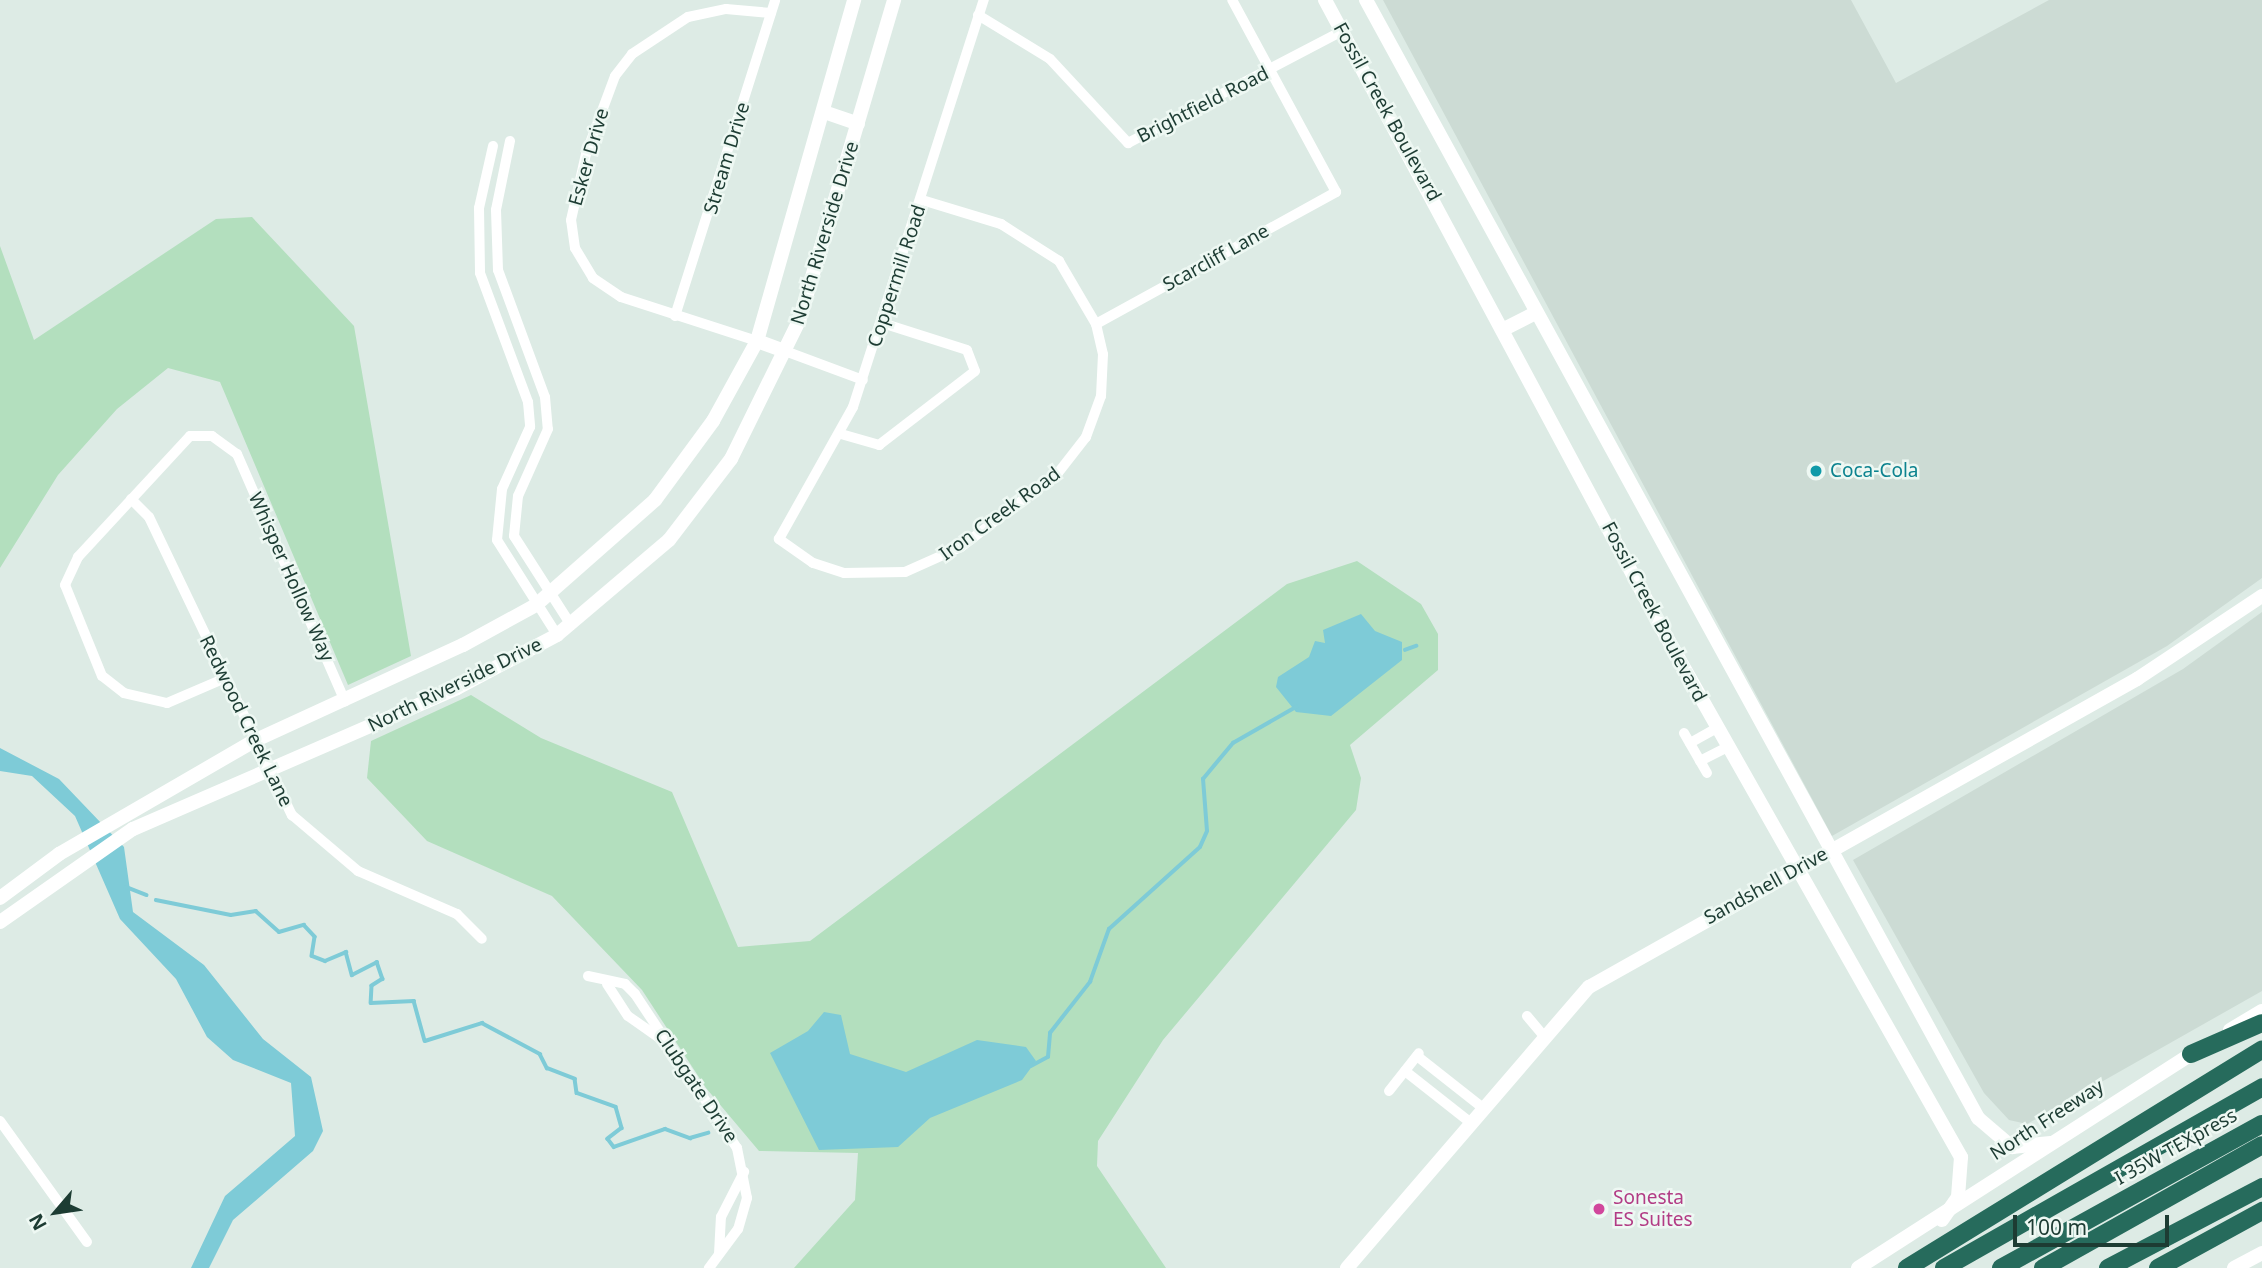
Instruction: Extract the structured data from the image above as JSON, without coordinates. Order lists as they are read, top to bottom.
{
  "streets": {
    "highway": ["I 35W TEXpress"],
    "main road": [
      "Fossil Creek Boulevard",
      "North Riverside Drive",
      "Sandshell Drive",
      "North Freeway"
    ],
    "street": [
      "Brightfield Road",
      "Esker Drive",
      "Stream Drive",
      "Scarcliff Lane",
      "Coppermill Road",
      "Iron Creek Road",
      "Whisper Hollow Way",
      "Redwood Creek Lane",
      "Clubgate Drive"
    ]
  },
  "crossings": [
    ["Brightfield Road", "Fossil Creek Boulevard"],
    ["Brightfield Road", "Scarcliff Lane"],
    ["Brightfield Road", "Coppermill Road"],
    ["Fossil Creek Boulevard", "Sandshell Drive"],
    ["Fossil Creek Boulevard", "North Freeway"],
    ["Esker Drive", "Stream Drive"],
    ["Esker Drive", "North Riverside Drive"],
    ["North Riverside Drive", "Whisper Hollow Way"],
    ["North Riverside Drive", "Redwood Creek Lane"],
    ["Scarcliff Lane", "Iron Creek Road"],
    ["Coppermill Road", "Iron Creek Road"],
    ["Whisper Hollow Way", "Redwood Creek Lane"]
  ],
  "places": ["Coca-Cola", "Sonesta ES Suites"],
  "scale_bar": "100 m",
  "north": "bottom left"
}
